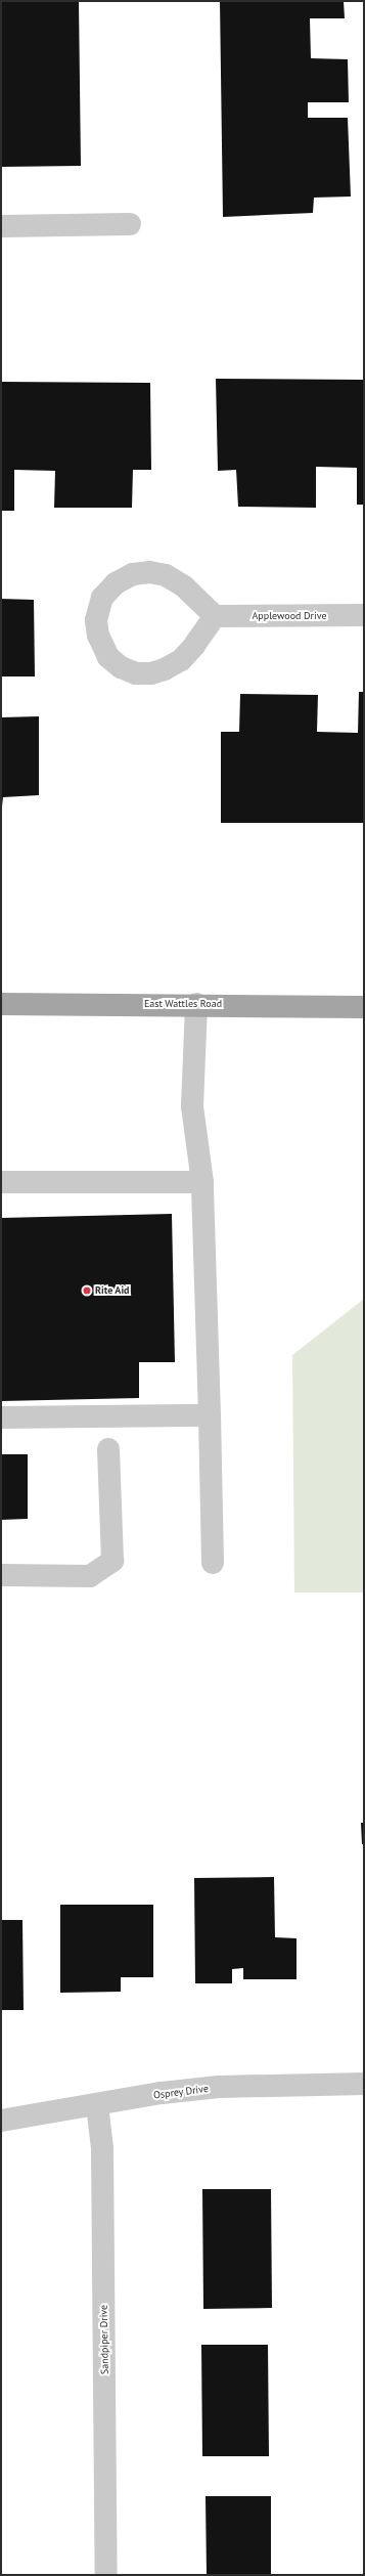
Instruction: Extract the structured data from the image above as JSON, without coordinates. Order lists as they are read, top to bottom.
{
  "streets": {
    "main road": ["East Wattles Road"],
    "street": ["Applewood Drive", "Osprey Drive", "Sandpiper Drive"]
  },
  "crossings": [
    ["Osprey Drive", "Sandpiper Drive"]
  ],
  "places": ["Rite Aid"]
}
